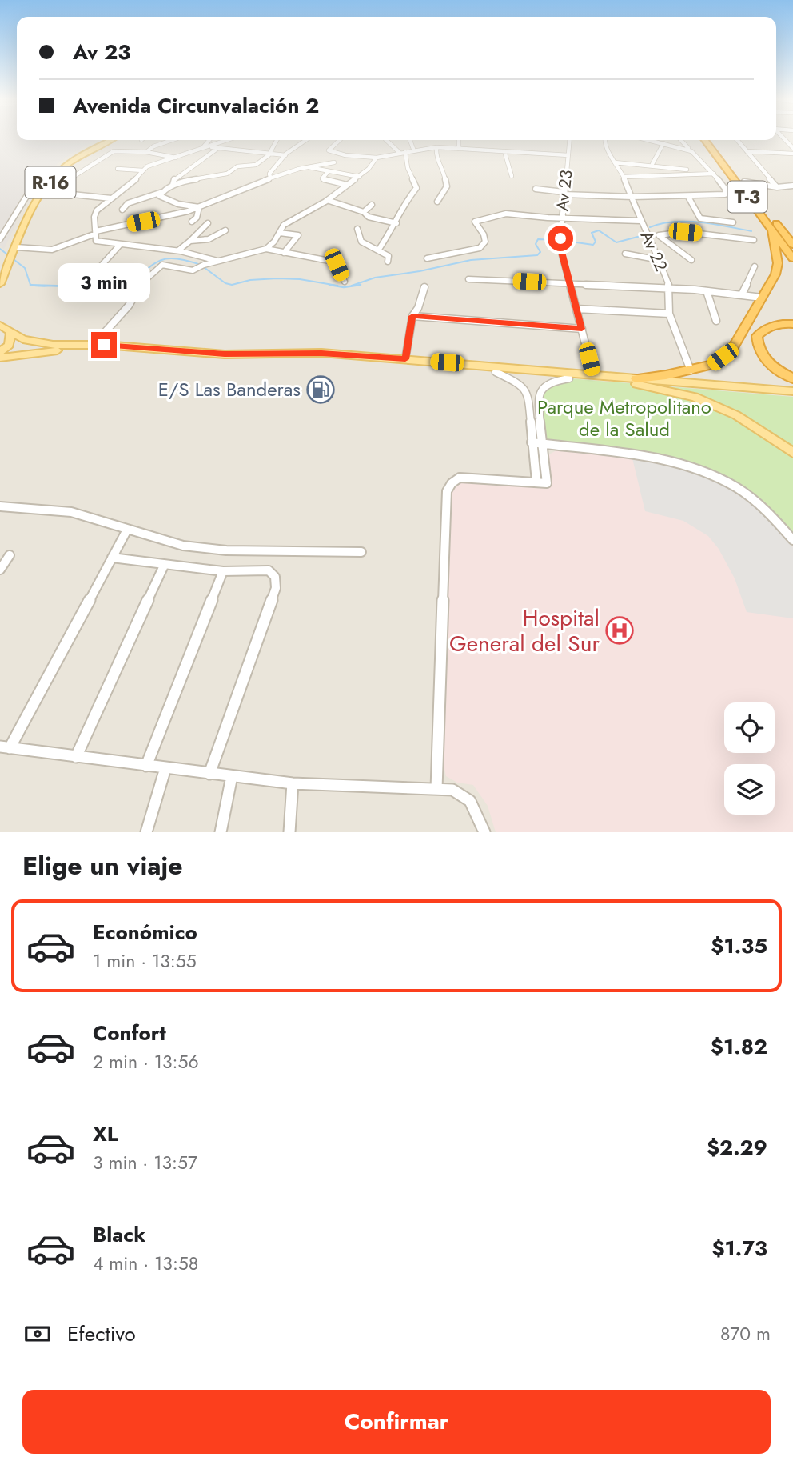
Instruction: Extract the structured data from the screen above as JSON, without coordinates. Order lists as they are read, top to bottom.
{
  "streets": {
    "highway": ["T-3"],
    "main road": ["R-16"],
    "street": ["Av 23", "Av 22"]
  },
  "parks": ["Parque Metropolitano de la Salud"],
  "places": {
    "fuel station": ["E/S Las Banderas"],
    "hospital": ["Hospital General del Sur"]
  },
  "page": {
    "banner": ["Av 23", "Avenida Circunvalación 2"],
    "bubble": "3 min",
    "heading": "Elige un viaje",
    "list": [
      {
        "name": "Económico",
        "note": "1 min · 13:55",
        "value": "$1.35"
      },
      {
        "name": "Confort",
        "note": "2 min · 13:56",
        "value": "$1.82"
      },
      {
        "name": "XL",
        "note": "3 min · 13:57",
        "value": "$2.29"
      },
      {
        "name": "Black",
        "note": "4 min · 13:58",
        "value": "$1.73"
      }
    ],
    "pay": ["Efectivo", "870 m"],
    "buttons": "Confirmar"
  }
}
